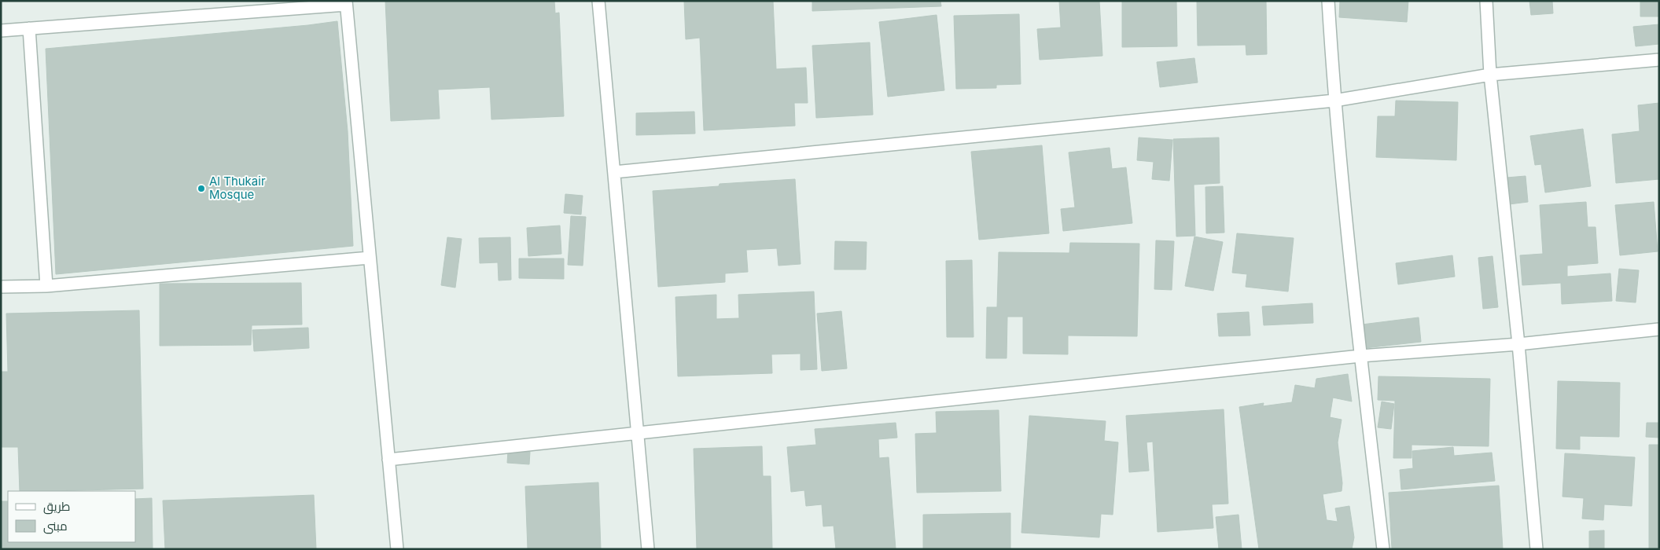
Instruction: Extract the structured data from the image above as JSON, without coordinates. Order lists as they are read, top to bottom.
{
  "places": ["Al Thukair Mosque"],
  "legend": ["طريق", "مبنى"]
}
